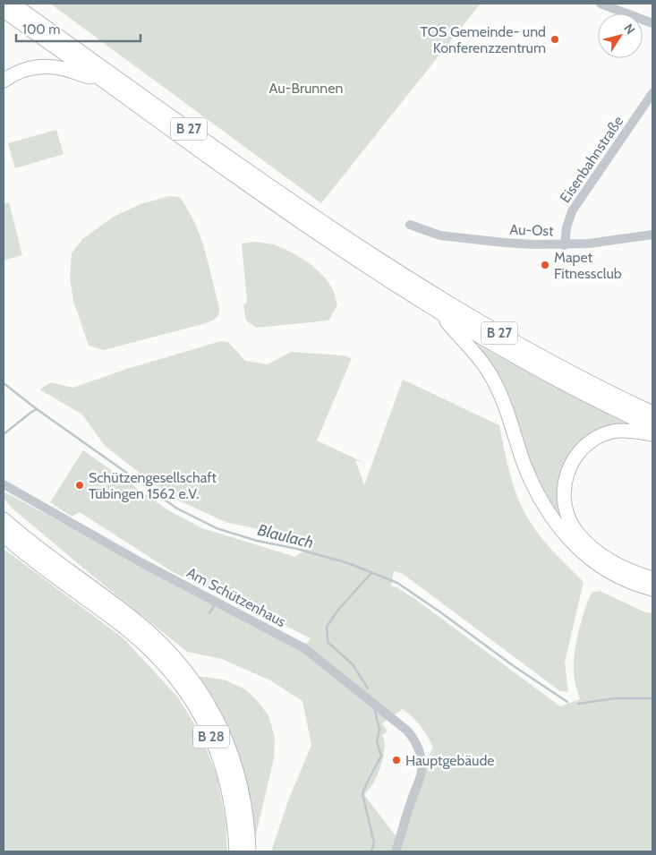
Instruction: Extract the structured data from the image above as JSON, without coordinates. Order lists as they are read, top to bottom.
{
  "streets": {
    "highway": ["B 27", "B 28"],
    "street": ["Eisenbahnstraße", "Au-Ost", "Am Schützenhaus"]
  },
  "crossings": [
    ["Eisenbahnstraße", "Au-Ost"]
  ],
  "water": ["Blaulach"],
  "parks": ["Au-Brunnen"],
  "places": [
    "TOS Gemeinde- und Konferenzzentrum",
    "Mapet Fitnessclub",
    "Schützengesellschaft Tübingen 1562 e.V.",
    "Hauptgebäude"
  ],
  "scale_bar": "100 m",
  "north": "top right"
}
